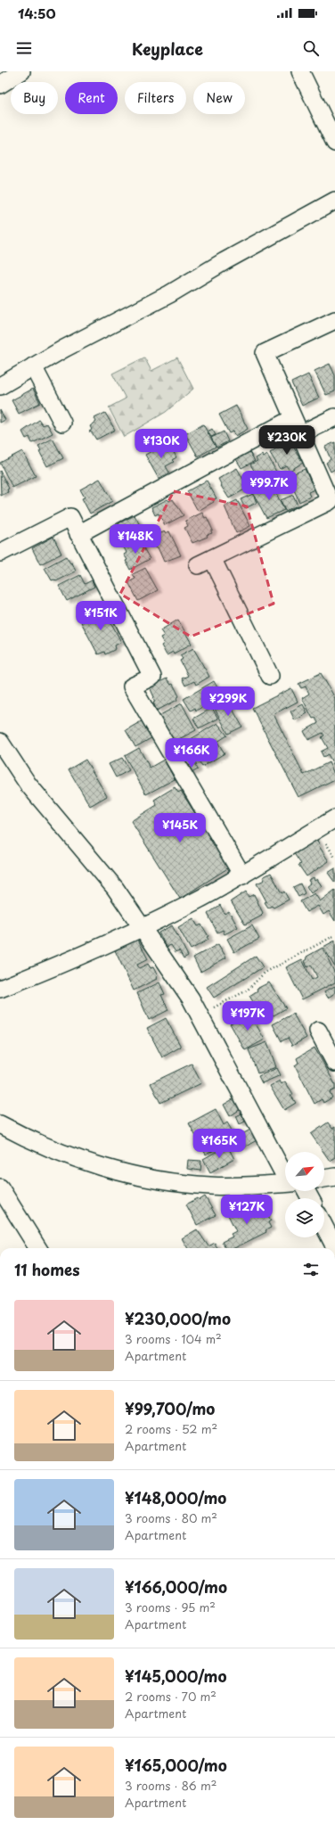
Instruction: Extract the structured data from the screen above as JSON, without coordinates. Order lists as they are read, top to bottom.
{
  "north": "top right",
  "page": {
    "status": "14:50",
    "header": "Keyplace",
    "chip": [
      "Buy",
      "Rent",
      "Filters",
      "New"
    ],
    "price": [
      "¥230K",
      "¥130K",
      "¥99.7K",
      "¥148K",
      "¥151K",
      "¥299K",
      "¥166K",
      "¥145K",
      "¥197K",
      "¥165K",
      "¥127K"
    ],
    "heading": "11 homes",
    "list": [
      {
        "name": "¥230,000/mo",
        "note": "3 rooms · 104 m² · Apartment"
      },
      {
        "name": "¥99,700/mo",
        "note": "2 rooms · 52 m² · Apartment"
      },
      {
        "name": "¥148,000/mo",
        "note": "3 rooms · 80 m² · Apartment"
      },
      {
        "name": "¥166,000/mo",
        "note": "3 rooms · 95 m² · Apartment"
      },
      {
        "name": "¥145,000/mo",
        "note": "2 rooms · 70 m² · Apartment"
      },
      {
        "name": "¥165,000/mo",
        "note": "3 rooms · 86 m² · Apartment"
      }
    ]
  }
}
